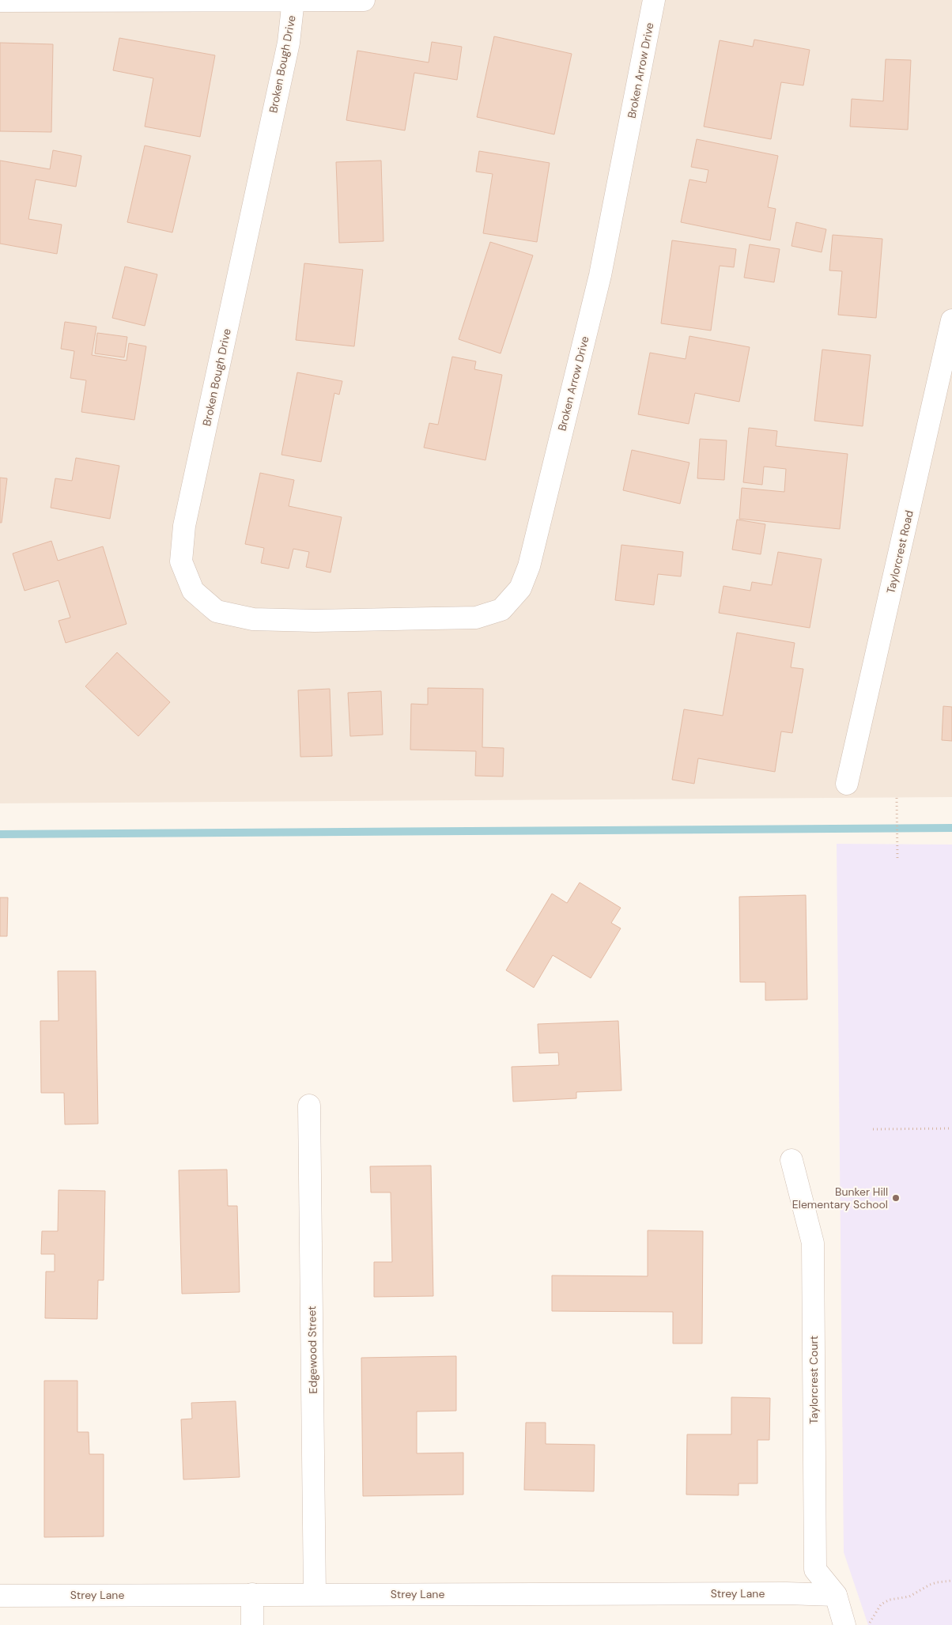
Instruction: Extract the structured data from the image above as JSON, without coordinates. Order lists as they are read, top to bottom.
{
  "streets": {
    "street": [
      "Broken Bough Drive",
      "Broken Arrow Drive",
      "Taylorcrest Road",
      "Edgewood Street",
      "Taylorcrest Court",
      "Strey Lane"
    ]
  },
  "crossings": [
    ["Broken Bough Drive", "Broken Arrow Drive"],
    ["Edgewood Street", "Strey Lane"],
    ["Taylorcrest Court", "Strey Lane"]
  ],
  "places": ["Bunker Hill Elementary School"]
}
